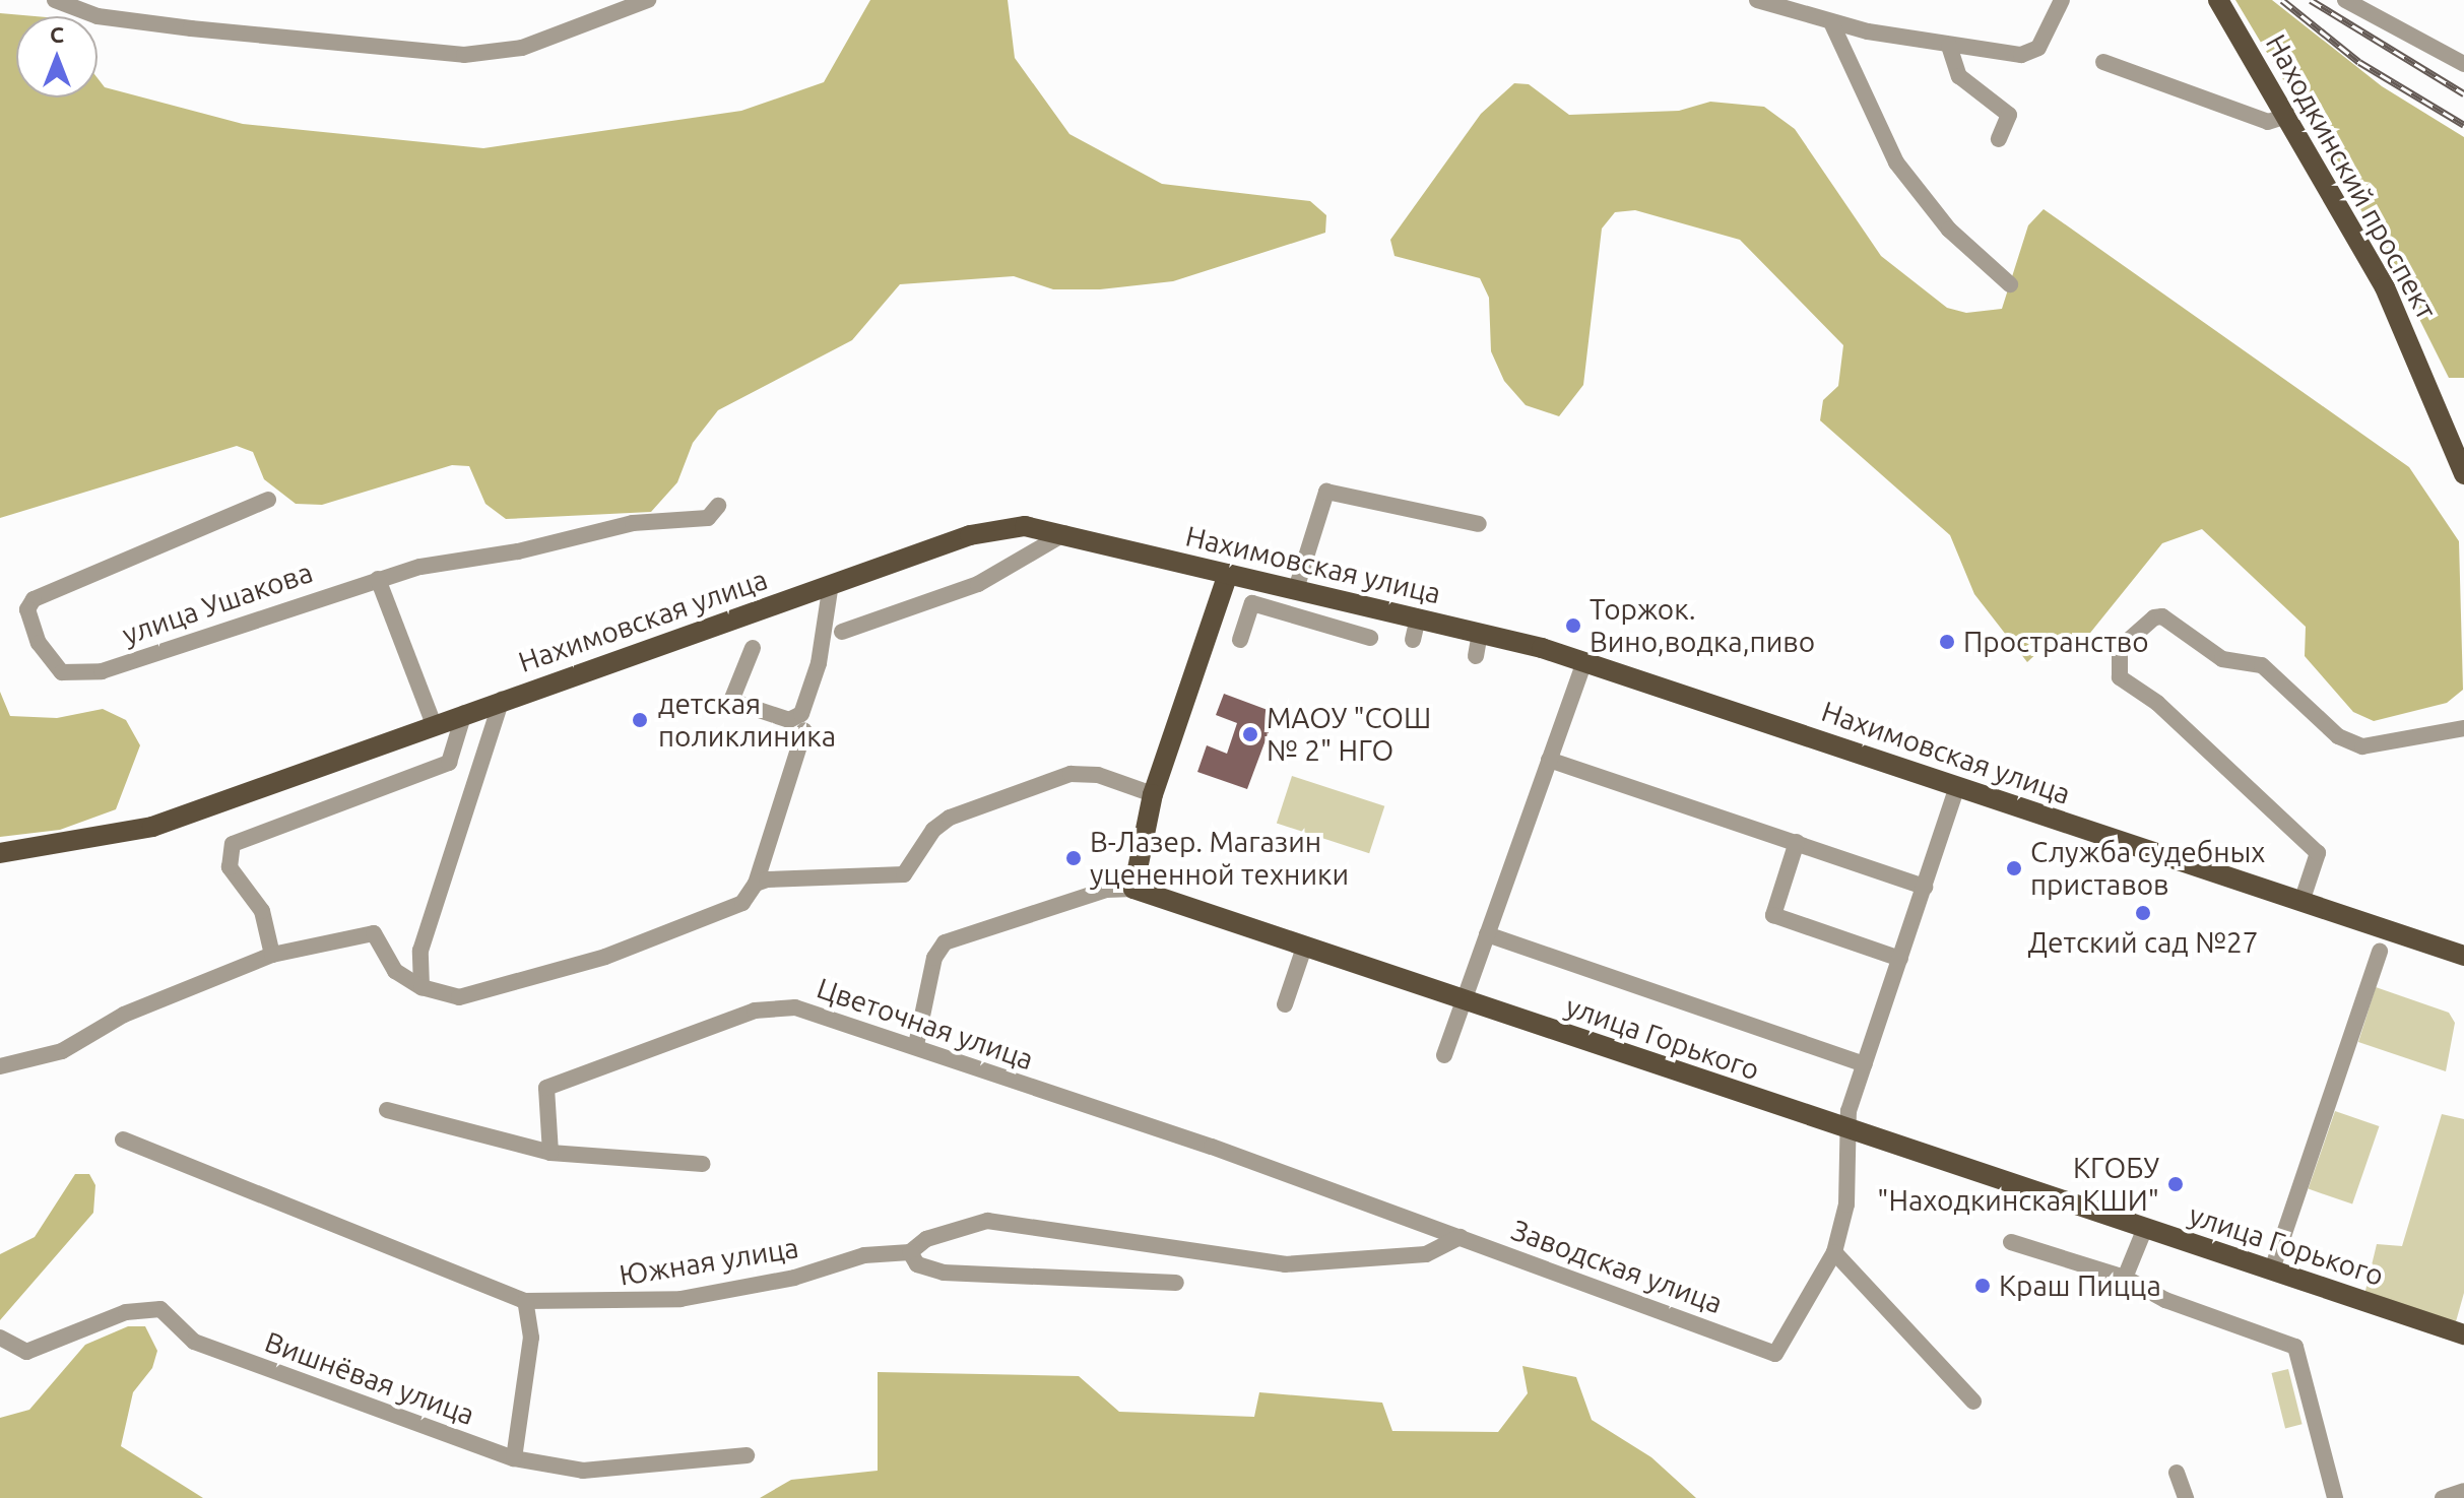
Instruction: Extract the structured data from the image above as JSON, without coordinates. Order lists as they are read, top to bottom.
{
  "streets": {
    "main road": ["Находкинский проспект", "Нахимовская улица", "улица Горького"],
    "street": [
      "улица Ушакова",
      "Цветочная улица",
      "Южная улица",
      "Заводская улица",
      "Вишнёвая улица"
    ]
  },
  "crossings": [
    ["Нахимовская улица", "Заводская улица"],
    ["Цветочная улица", "улица Горького"],
    ["Цветочная улица", "Заводская улица"],
    ["улица Горького", "Заводская улица"]
  ],
  "places": [
    "Торжок. Вино,водка,пиво",
    "Пространство",
    "детская поликлиника",
    "МАОУ \"СОШ № 2\" НГО",
    "В-Лазер. Магазин уцененной техники",
    "Служба судебных приставов",
    "Детский сад №27",
    "КГОБУ \"Находкинская КШИ\"",
    "Краш Пицца"
  ],
  "north": "top"
}
